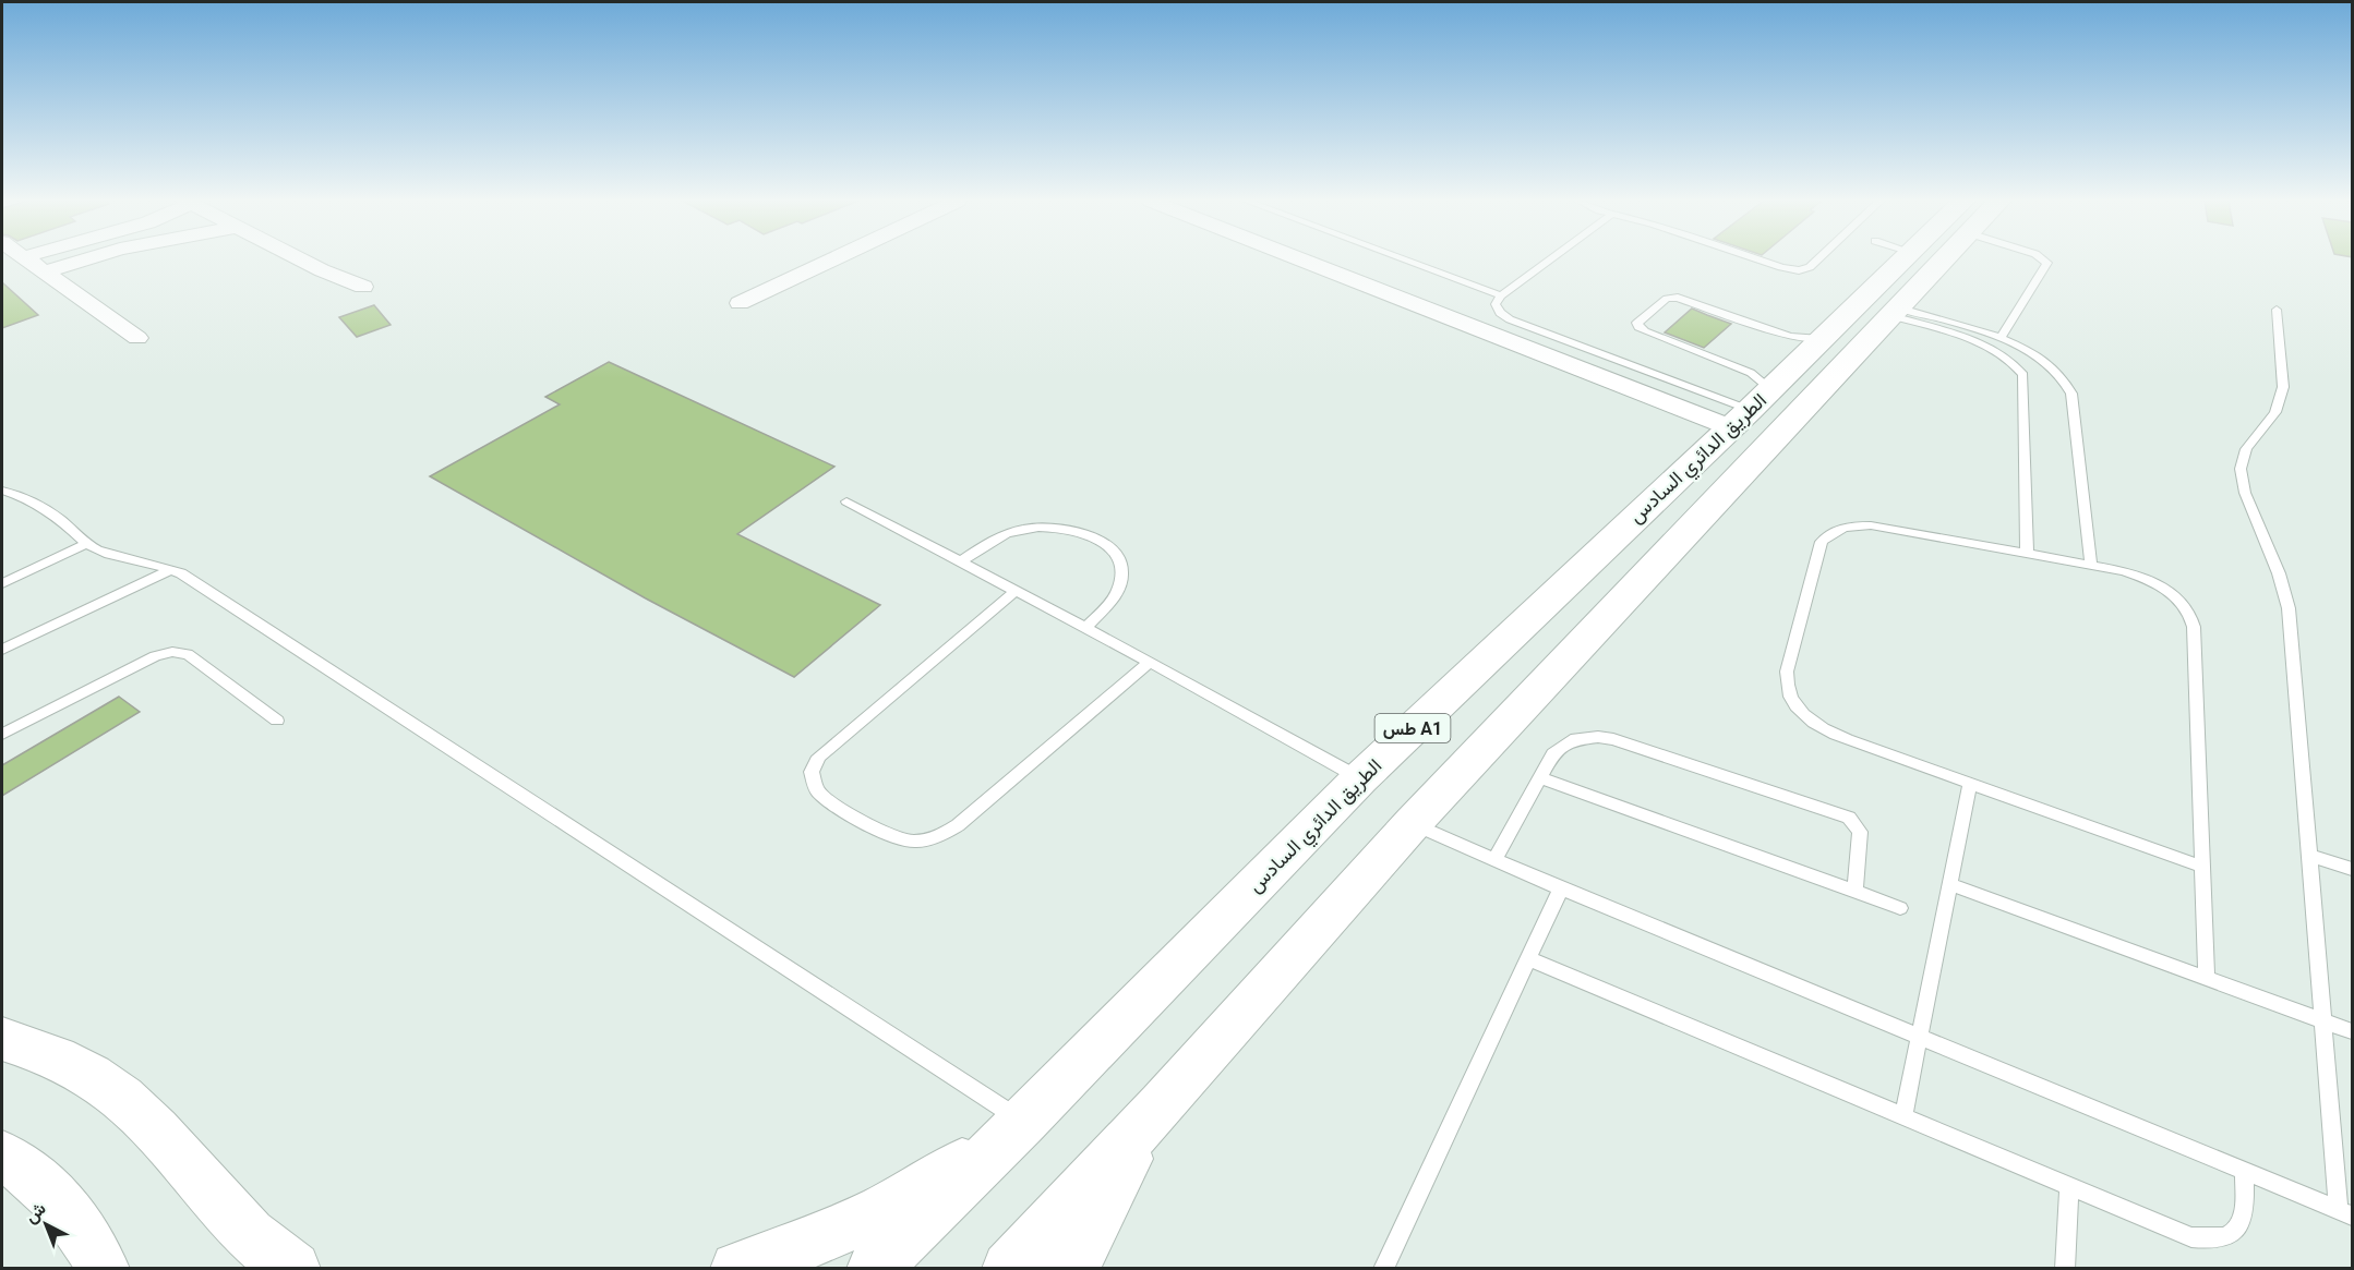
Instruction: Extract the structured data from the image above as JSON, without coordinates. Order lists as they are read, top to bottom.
{
  "streets": {
    "highway": ["الطريق الدائري السادس", "طس A1"]
  },
  "north": "top left"
}
